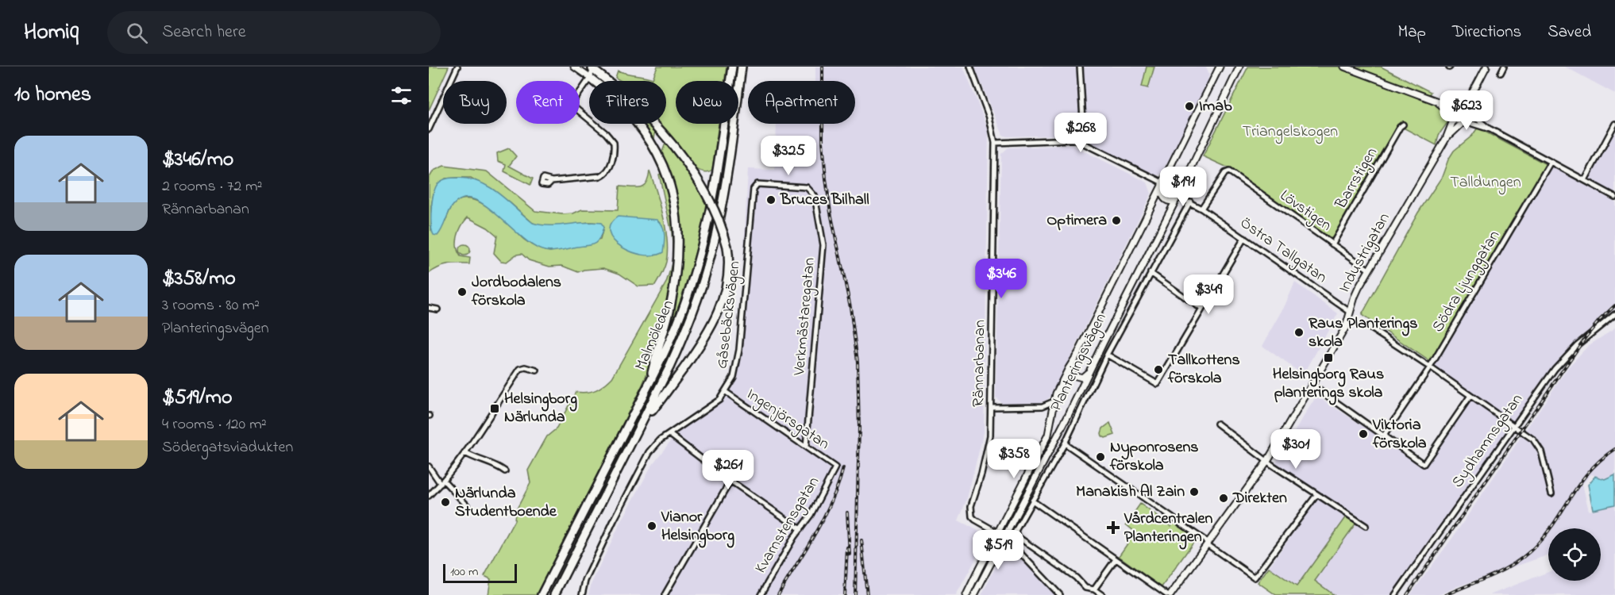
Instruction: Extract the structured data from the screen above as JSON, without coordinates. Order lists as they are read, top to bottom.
{
  "streets": {
    "highway": ["Malmöleden"],
    "main road": ["Industrigatan", "Planteringsvägen"],
    "street": [
      "Barrstigen",
      "Lövstigen",
      "Östra Tallgatan",
      "Södra Ljunggatan",
      "Gåsebäcksvägen",
      "Verkmästaregatan",
      "Rännarbanan",
      "Ingenjörsgatan",
      "Sydhamnsgatan",
      "Kvarnstensgatan"
    ]
  },
  "crossings": [
    ["Barrstigen", "Lövstigen"],
    ["Lövstigen", "Östra Tallgatan"],
    ["Lövstigen", "Industrigatan"],
    ["Östra Tallgatan", "Industrigatan"],
    ["Östra Tallgatan", "Planteringsvägen"],
    ["Gåsebäcksvägen", "Verkmästaregatan"],
    ["Gåsebäcksvägen", "Ingenjörsgatan"],
    ["Verkmästaregatan", "Ingenjörsgatan"],
    ["Planteringsvägen", "Rännarbanan"],
    ["Ingenjörsgatan", "Kvarnstensgatan"]
  ],
  "parks": ["Triangelskogen", "Talldungen"],
  "places": {
    "other": [
      "Imab",
      "Bruces Bilhall",
      "Optimera",
      "Jordbodalens förskola",
      "Raus Planterings skola",
      "Tallkottens förskola",
      "Viktoria förskola",
      "Nyponrosens förskola",
      "Manakish Al Zain",
      "Direkten",
      "Närlunda Studentboende",
      "Vianor Helsingborg"
    ],
    "transit": ["Helsingborg Raus planterings skola", "Helsingborg Närlunda"],
    "health": ["Vårdcentralen Planteringen"]
  },
  "scale_bar": "100 m",
  "page": {
    "header": "Homiq",
    "search": "Search here",
    "nav": ["Map", "Directions", "Saved"],
    "heading": "10 homes",
    "chip": [
      "Buy",
      "Rent",
      "Filters",
      "New",
      "Apartment"
    ],
    "price": [
      "$623",
      "$268",
      "$325",
      "$191",
      "$346",
      "$349",
      "$301",
      "$358",
      "$261",
      "$519"
    ],
    "list": [
      {
        "name": "$346/mo",
        "note": "2 rooms · 72 m² · Rännarbanan"
      },
      {
        "name": "$358/mo",
        "note": "3 rooms · 80 m² · Planteringsvägen"
      },
      {
        "name": "$519/mo",
        "note": "4 rooms · 120 m² · Södergatsviadukten"
      }
    ],
    "scale": "100 m"
  }
}
